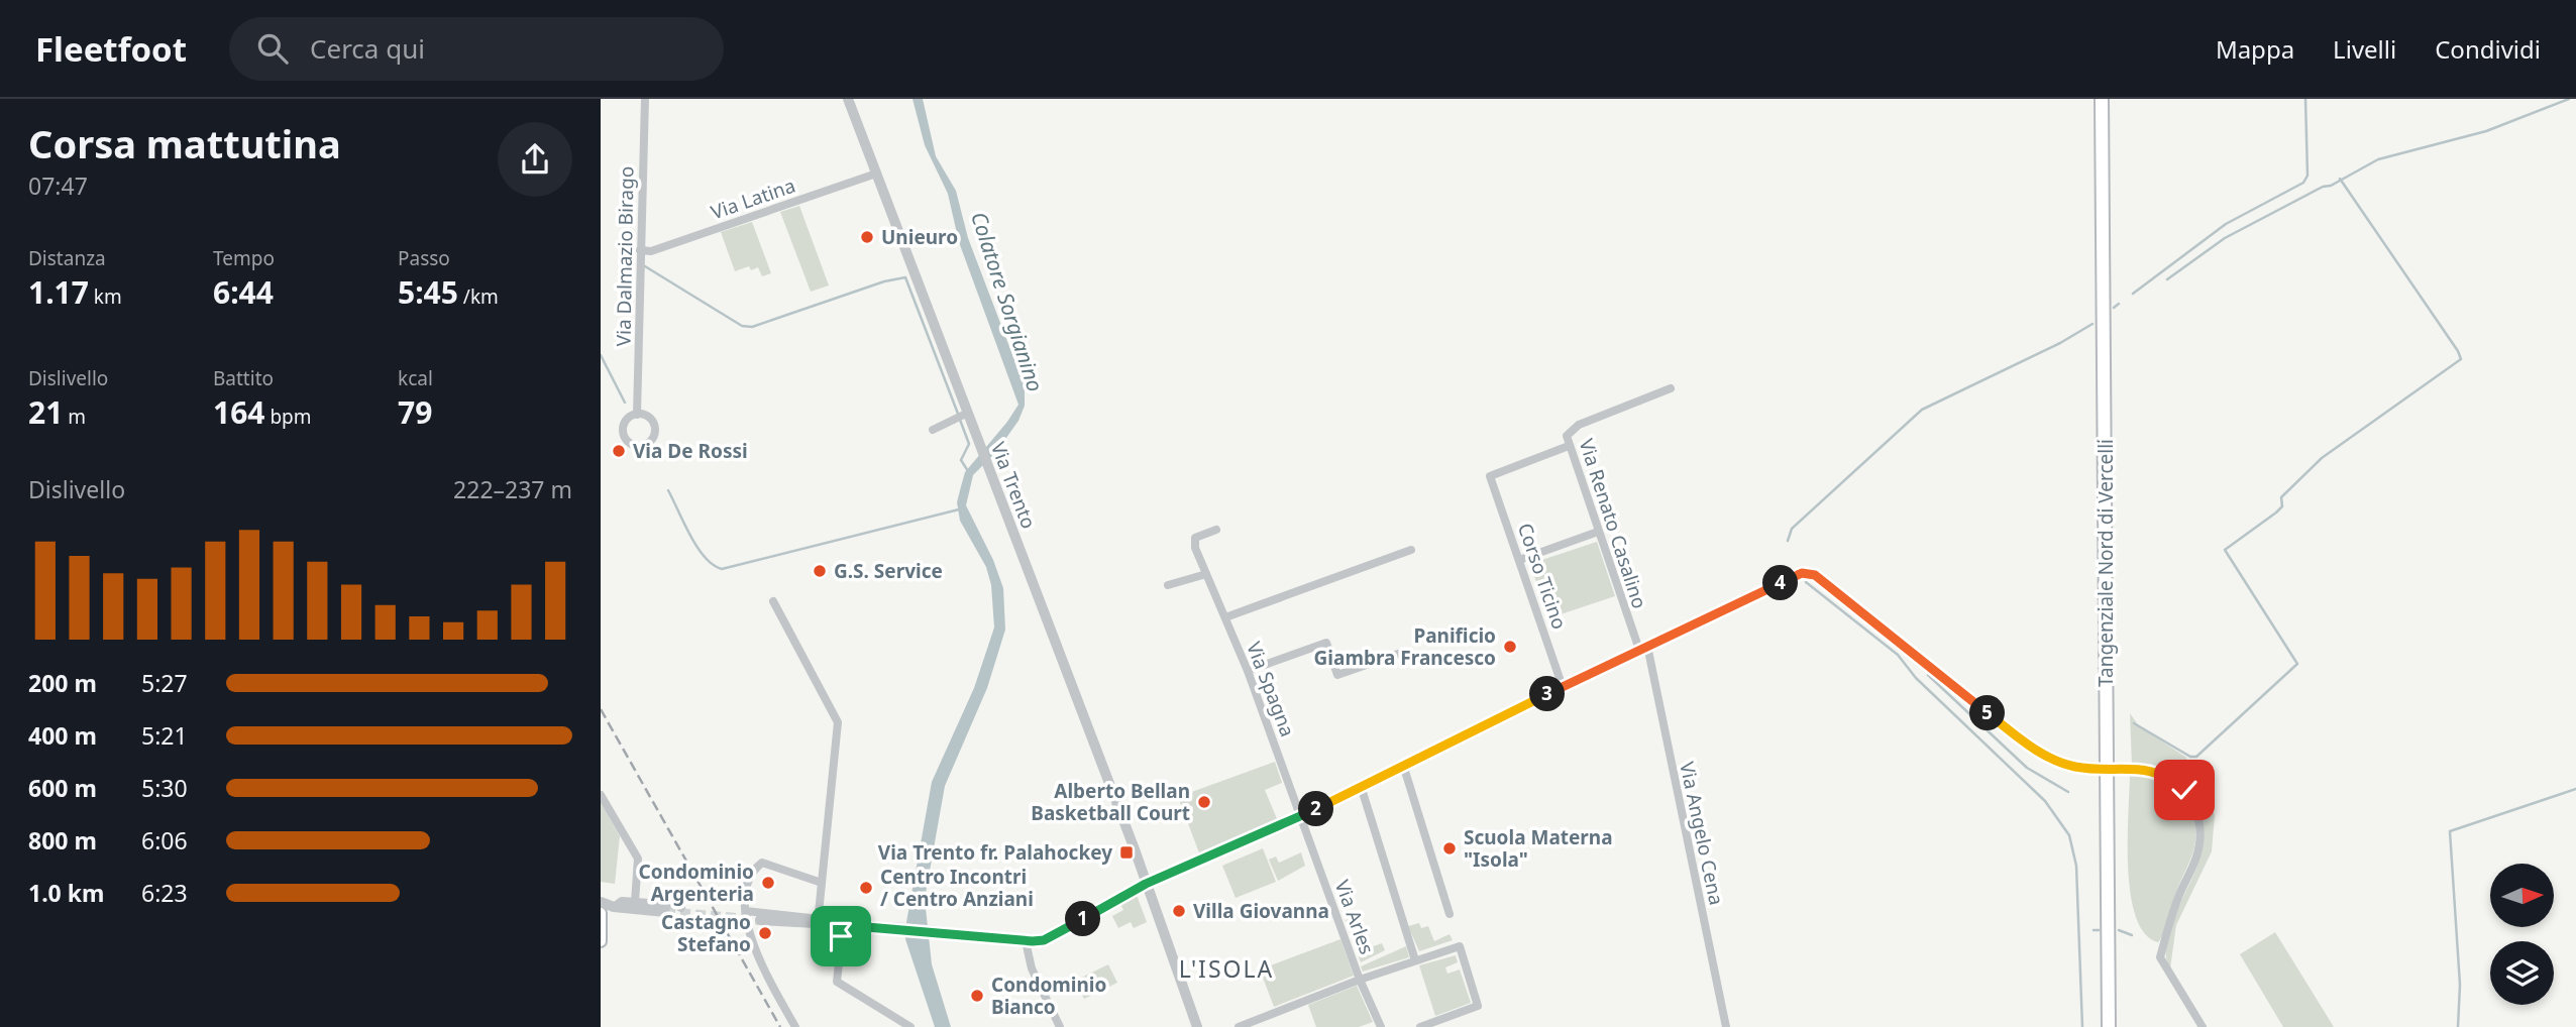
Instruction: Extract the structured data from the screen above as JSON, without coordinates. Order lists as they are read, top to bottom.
{
  "streets": {
    "main road": ["Tangenziale Nord di Vercelli"],
    "street": [
      "Via Latina",
      "Via Dalmazio Birago",
      "Via Trento",
      "Via Renato Casalino",
      "Corso Ticino",
      "Via Spagna",
      "Via Angelo Cena",
      "Via Arles"
    ]
  },
  "crossings": [
    ["Via Latina", "Via Dalmazio Birago"],
    ["Via Latina", "Via Trento"],
    ["Via Renato Casalino", "Corso Ticino"],
    ["Via Renato Casalino", "Via Angelo Cena"],
    ["Via Spagna", "Via Arles"]
  ],
  "districts": ["L'ISOLA"],
  "water": ["Colatore Sorgianino"],
  "places": {
    "other": [
      "Unieuro",
      "Via De Rossi",
      "G.S. Service",
      "Panificio Giambra Francesco",
      "Alberto Bellan Basketball Court",
      "Scuola Materna \"Isola\"",
      "Condominio Argenteria",
      "Centro Incontri / Centro Anziani",
      "Villa Giovanna",
      "Castagno Stefano",
      "Condominio Bianco"
    ],
    "transit": ["Via Trento fr. Palahockey"]
  },
  "north": "right",
  "page": {
    "header": "Fleetfoot",
    "search": "Cerca qui",
    "nav": ["Mappa", "Livelli", "Condividi"],
    "heading": ["Corsa mattutina", "07:47"],
    "stats": [
      ["Distanza", "1.17 km"],
      ["Tempo", "6:44"],
      ["Passo", "5:45 /km"],
      ["Dislivello", "21 m"],
      ["Battito", "164 bpm"],
      ["kcal", "79"]
    ],
    "chart": ["Dislivello", "222–237 m"],
    "pins": [
      "4",
      "3",
      "5",
      "2",
      "1"
    ],
    "list": [
      {
        "name": "200 m",
        "note": "5:27"
      },
      {
        "name": "400 m",
        "note": "5:21"
      },
      {
        "name": "600 m",
        "note": "5:30"
      },
      {
        "name": "800 m",
        "note": "6:06"
      },
      {
        "name": "1.0 km",
        "note": "6:23"
      }
    ]
  }
}
